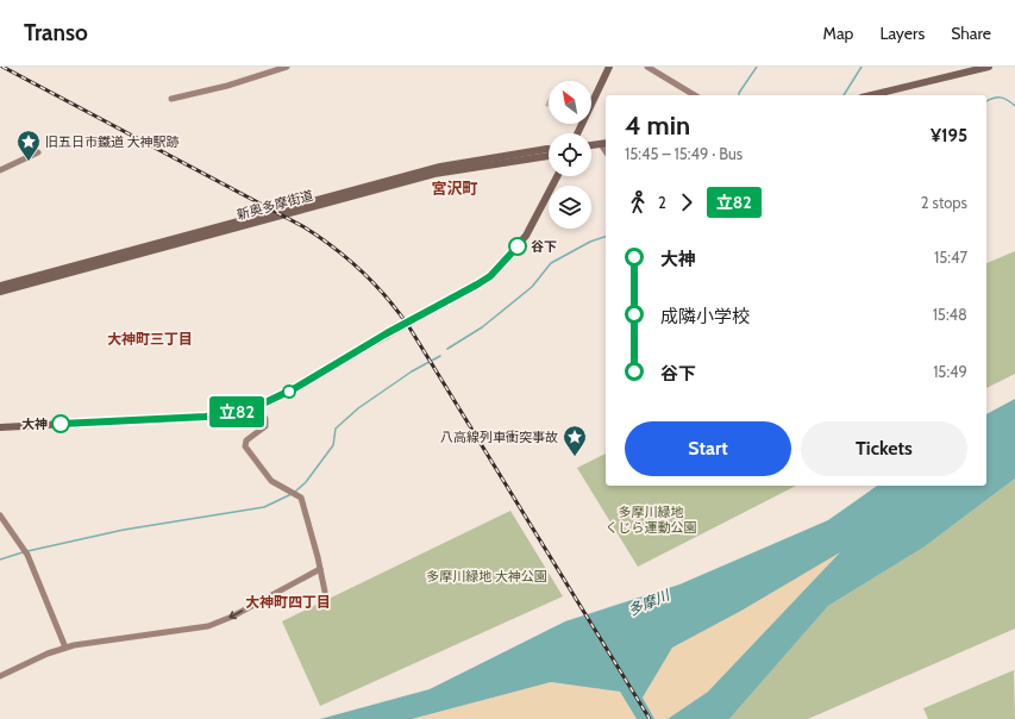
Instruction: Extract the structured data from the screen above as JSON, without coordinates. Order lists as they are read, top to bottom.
{
  "streets": {
    "main road": ["新奥多摩街道"]
  },
  "districts": ["宮沢町", "大神町三丁目", "大神町四丁目"],
  "water": ["多摩川"],
  "parks": ["多摩川緑地 くじら運動公園", "多摩川緑地 大神公園"],
  "places": {
    "place": ["旧五日市鐵道 大神駅跡", "八高線列車衝突事故"],
    "other": ["谷下", "大神"]
  },
  "lines": ["bus line 立82"],
  "north": "top left",
  "page": {
    "header": "Transo",
    "nav": ["Map", "Layers", "Share"],
    "on_map": "立82",
    "heading": ["4 min", "15:45 – 15:49 · Bus", "¥195"],
    "legs": ["2", "立82", "2 stops"],
    "list": [
      {
        "name": "大神",
        "value": "15:47"
      },
      {
        "name": "成隣小学校",
        "value": "15:48"
      },
      {
        "name": "谷下",
        "value": "15:49"
      }
    ],
    "buttons": ["Start", "Tickets"]
  }
}
